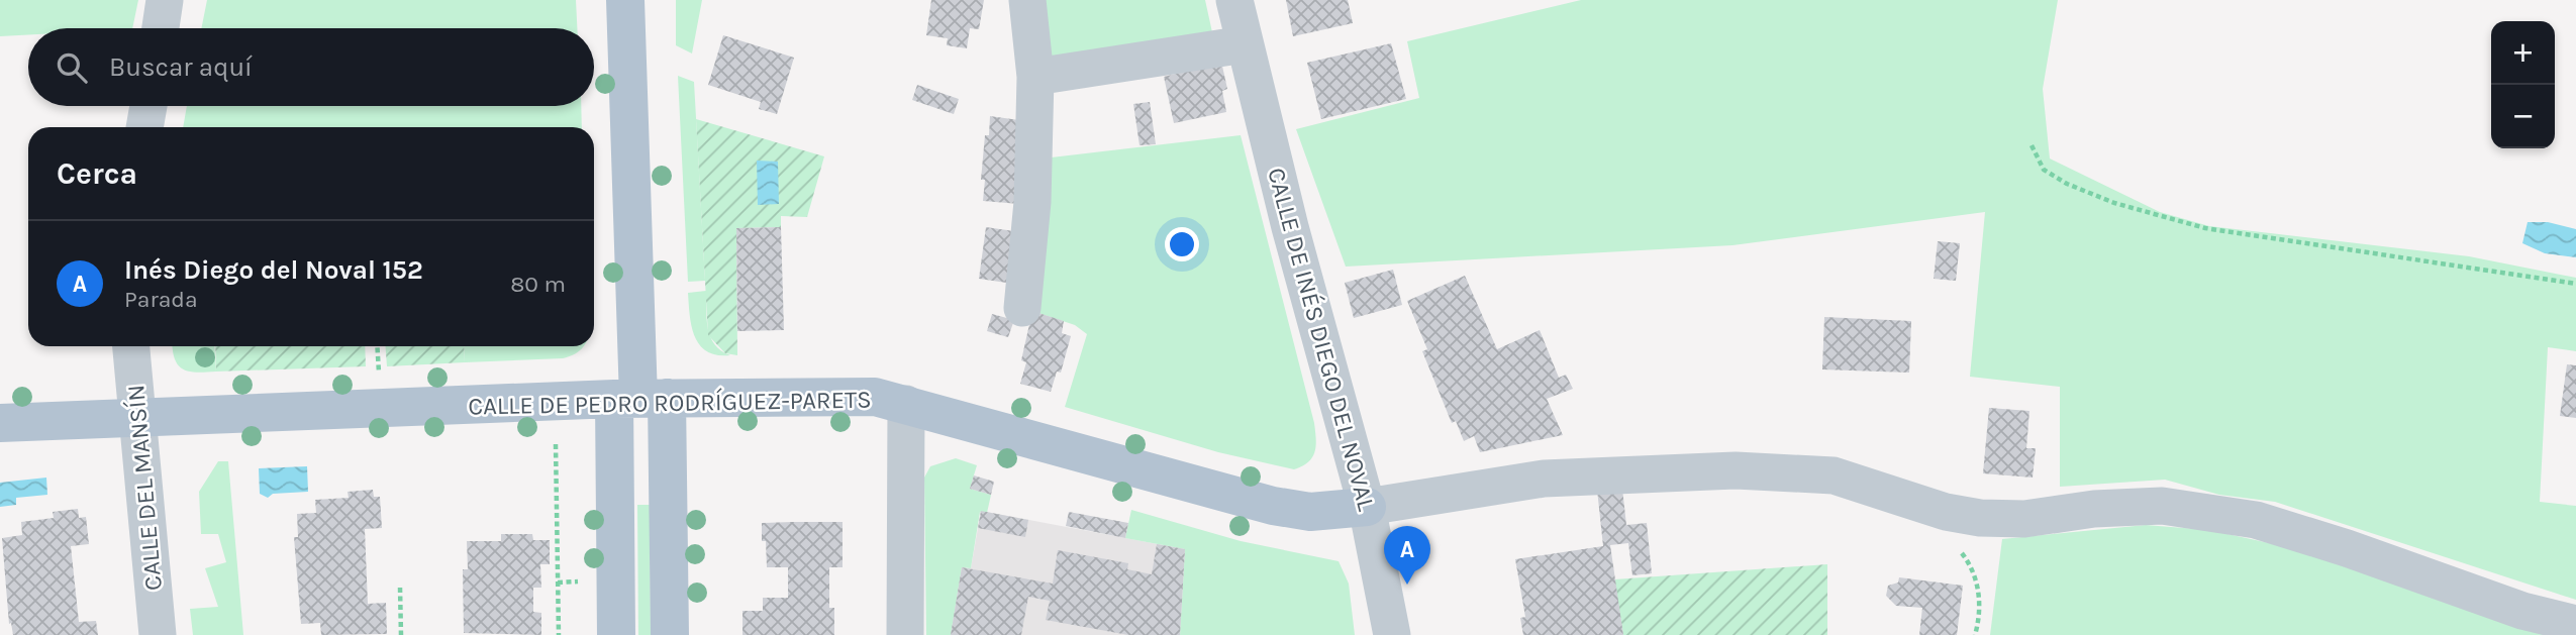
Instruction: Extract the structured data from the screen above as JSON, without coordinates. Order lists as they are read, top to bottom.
{
  "streets": {
    "main road": ["CALLE DE PEDRO RODRÍGUEZ-PARETS"],
    "street": ["CALLE DE INÉS DIEGO DEL NOVAL", "CALLE DEL MANSÍN"]
  },
  "crossings": [
    ["CALLE DE INÉS DIEGO DEL NOVAL", "CALLE DE PEDRO RODRÍGUEZ-PARETS"],
    ["CALLE DE PEDRO RODRÍGUEZ-PARETS", "CALLE DEL MANSÍN"]
  ],
  "page": {
    "map_buttons": ["+", "−"],
    "search": "Buscar aquí",
    "heading": "Cerca",
    "list": [
      {
        "mark": "A",
        "name": "Inés Diego del Noval 152",
        "note": "Parada",
        "value": "80 m"
      }
    ],
    "pins": "A"
  }
}
